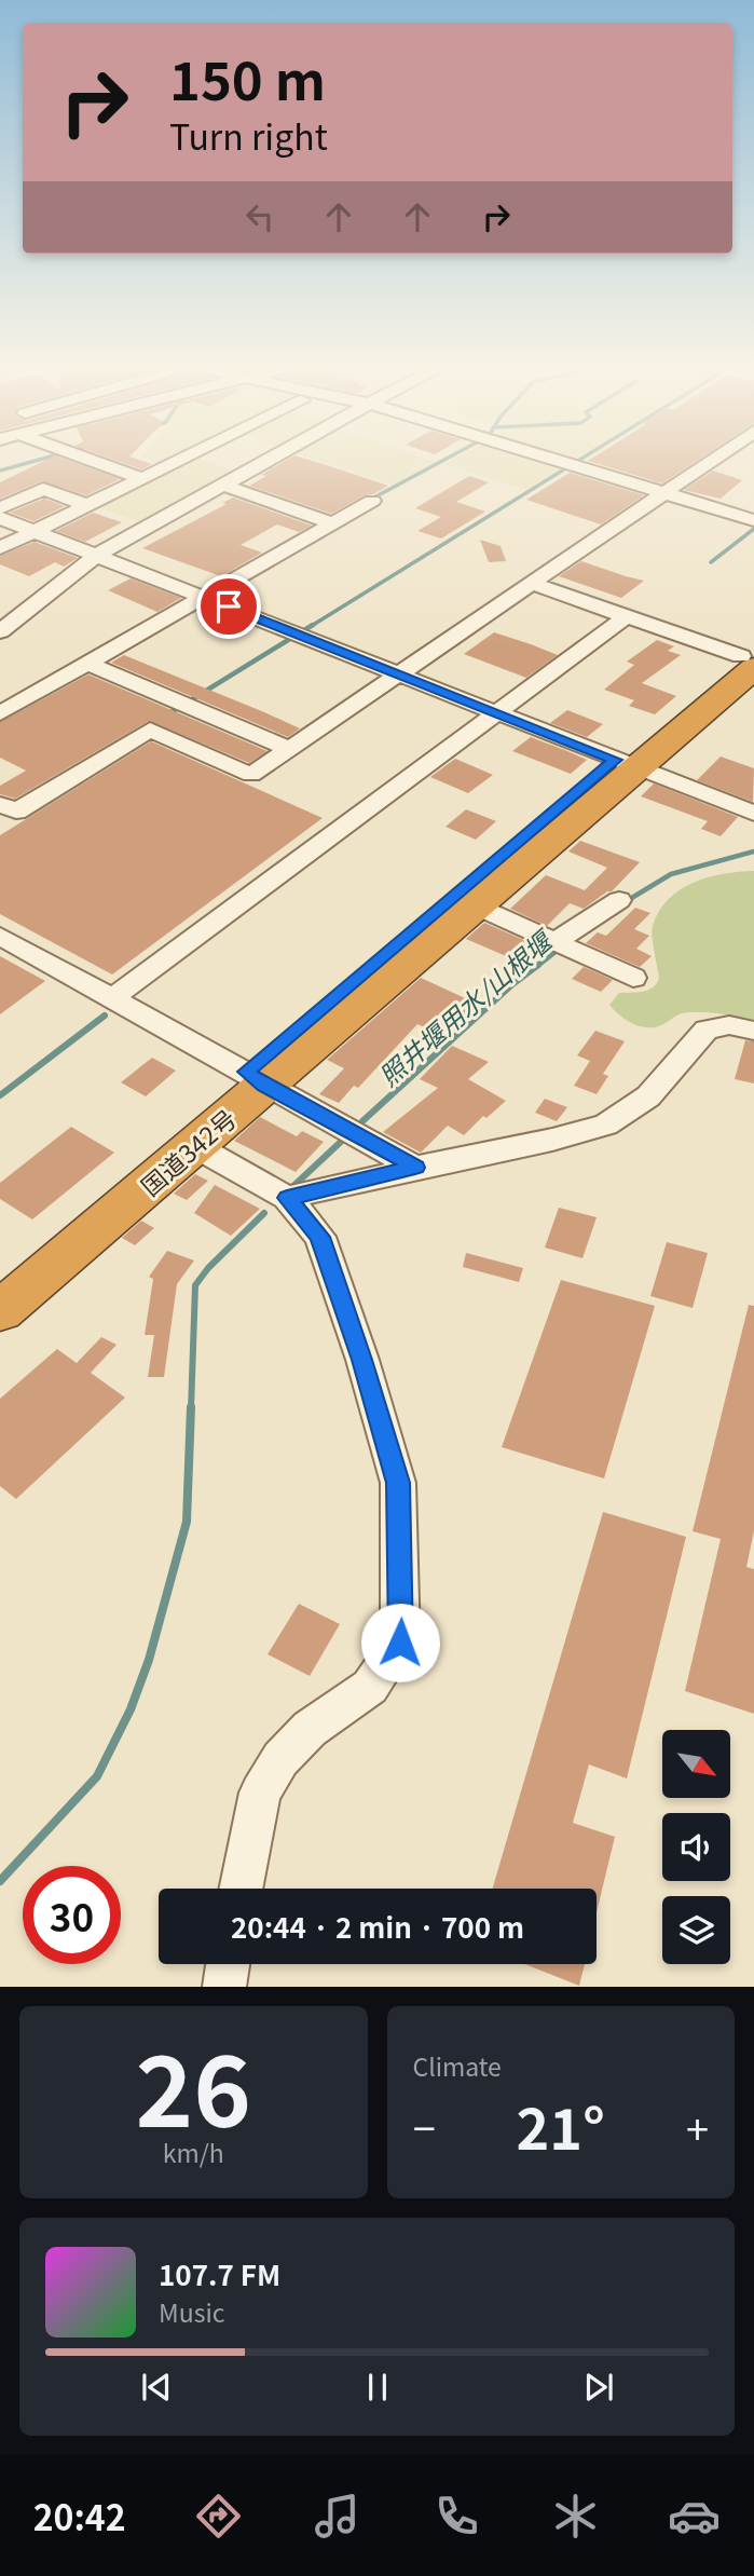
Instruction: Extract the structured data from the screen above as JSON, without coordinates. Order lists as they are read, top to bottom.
{
  "streets": {
    "highway": ["国道342号"]
  },
  "water": ["照井堰用水/山根堰"],
  "north": "bottom right",
  "page": {
    "turn": ["150 m", "Turn right"],
    "limit": "30",
    "trip": "20:44 · 2 min · 700 m",
    "tile": [
      ["26", "km/h"],
      "Climate"
    ],
    "heat": ["−", "21°", "+"],
    "song": ["107.7 FM", "Music"],
    "tabs": "20:42"
  }
}
